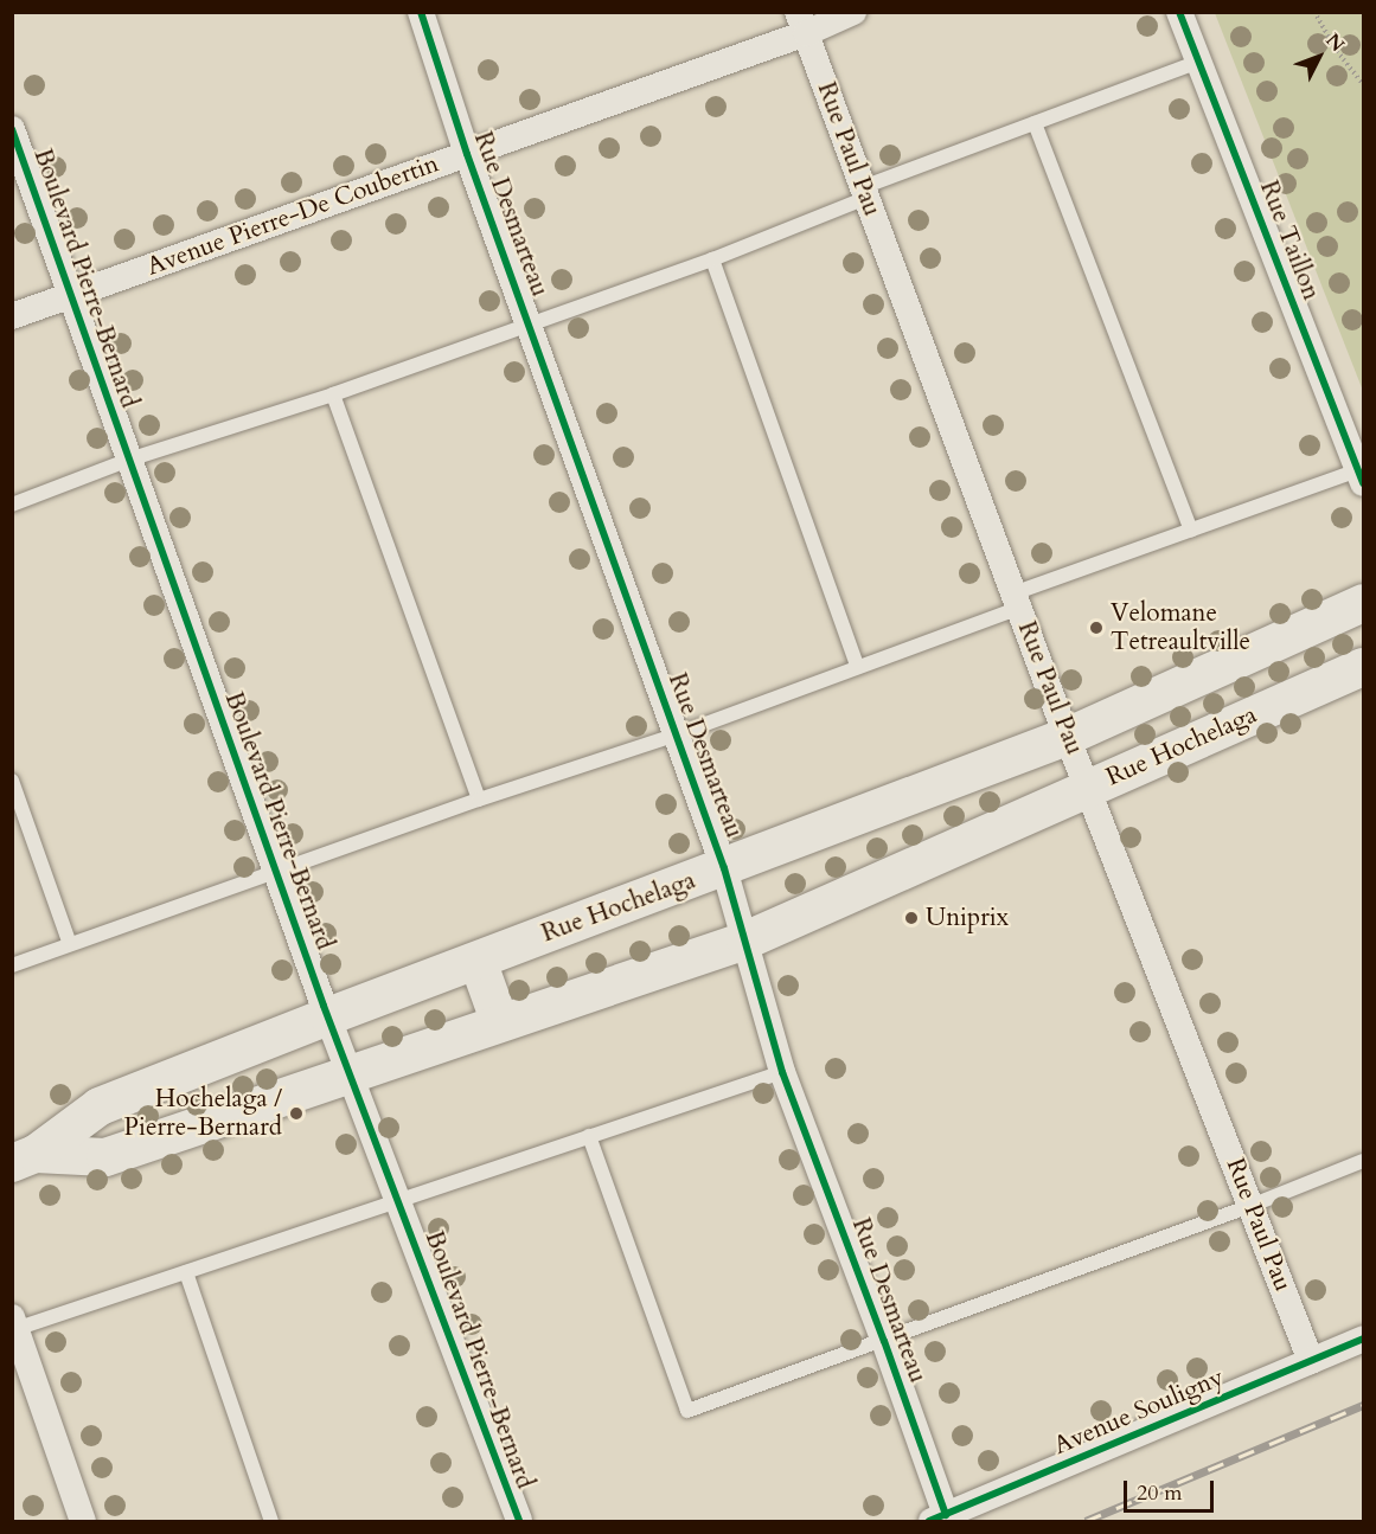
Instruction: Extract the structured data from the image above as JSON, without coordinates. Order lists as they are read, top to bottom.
{
  "streets": {
    "main road": ["Rue Hochelaga"],
    "street": [
      "Rue Paul Pau",
      "Rue Desmarteau",
      "Avenue Pierre-De Coubertin",
      "Rue Taillon",
      "Boulevard Pierre-Bernard",
      "Avenue Souligny"
    ]
  },
  "crossings": [
    ["Rue Paul Pau", "Avenue Pierre-De Coubertin"],
    ["Rue Paul Pau", "Rue Hochelaga"],
    ["Rue Paul Pau", "Avenue Souligny"],
    ["Rue Desmarteau", "Avenue Pierre-De Coubertin"],
    ["Rue Desmarteau", "Rue Hochelaga"],
    ["Rue Desmarteau", "Avenue Souligny"],
    ["Avenue Pierre-De Coubertin", "Boulevard Pierre-Bernard"],
    ["Boulevard Pierre-Bernard", "Rue Hochelaga"]
  ],
  "places": ["Velomane Tetreaultville", "Uniprix", "Hochelaga / Pierre-Bernard"],
  "scale_bar": "20 m",
  "north": "top right"
}
